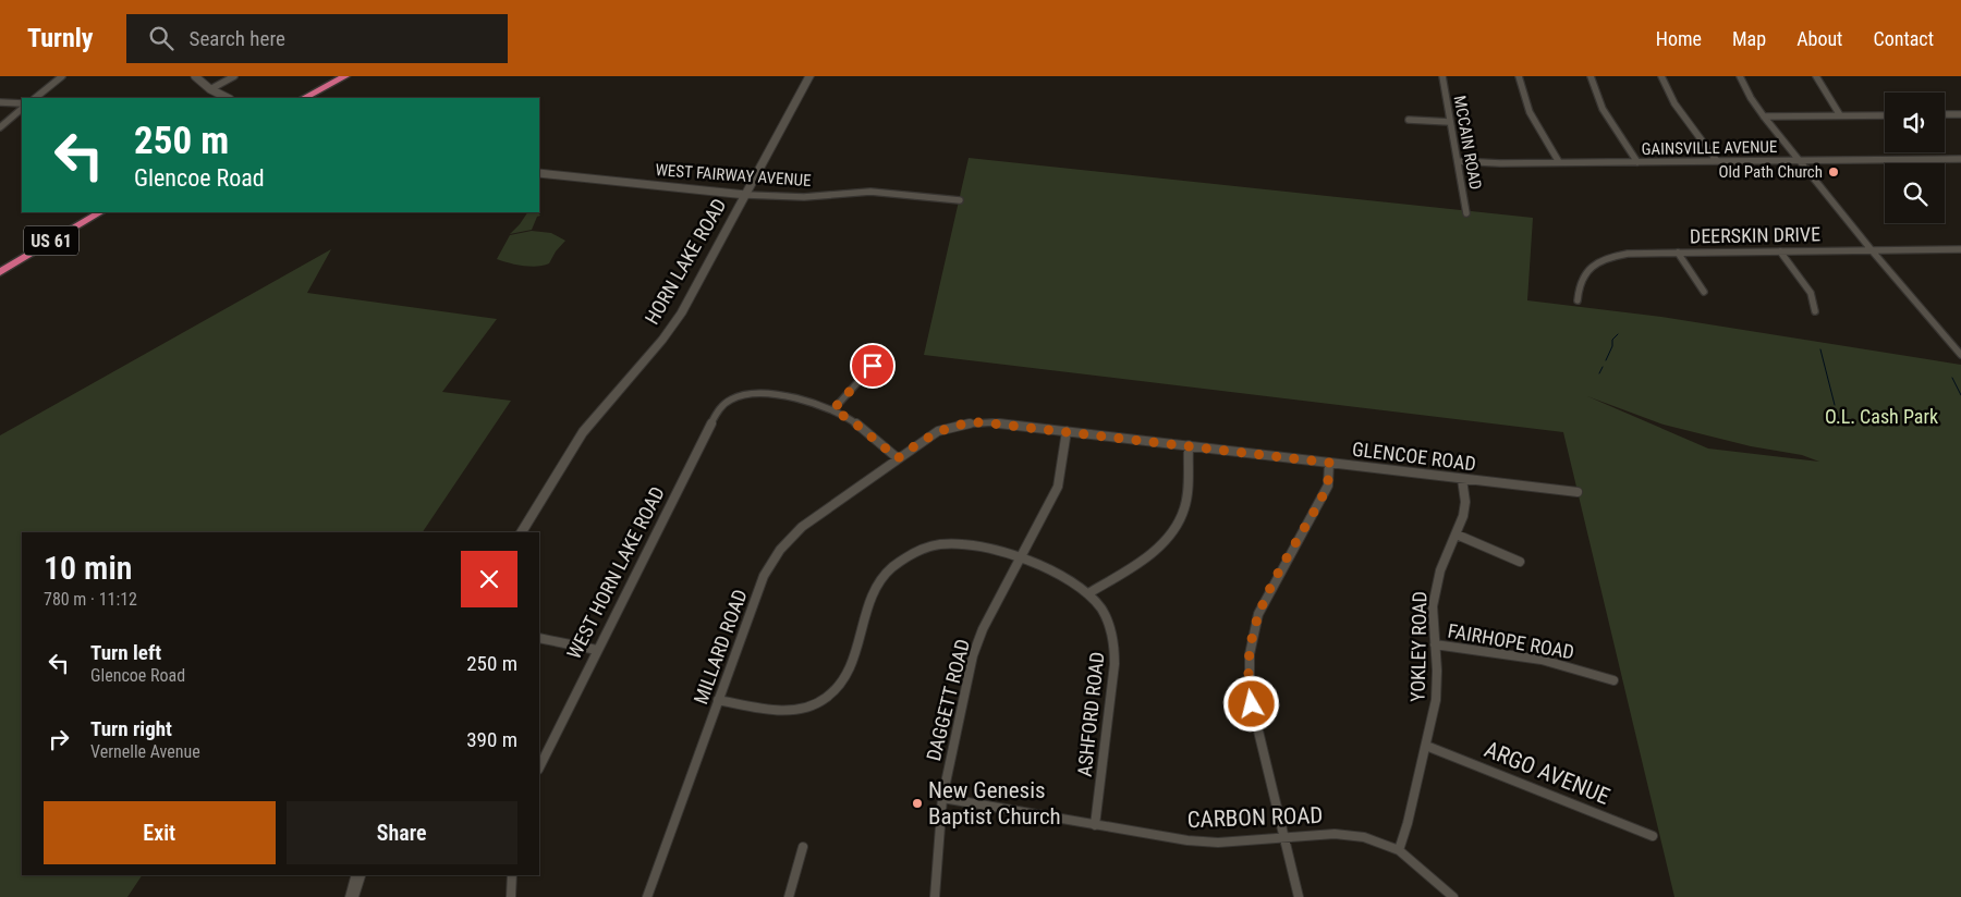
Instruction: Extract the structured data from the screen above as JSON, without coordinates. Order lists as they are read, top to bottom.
{
  "streets": {
    "highway": ["US 61"],
    "main road": ["HORN LAKE ROAD"],
    "street": [
      "MCCAIN ROAD",
      "GAINSVILLE AVENUE",
      "WEST FAIRWAY AVENUE",
      "DEERSKIN DRIVE",
      "GLENCOE ROAD",
      "WEST HORN LAKE ROAD",
      "FAIRHOPE ROAD",
      "MILLARD ROAD",
      "YOKLEY ROAD",
      "DAGGETT ROAD",
      "ASHFORD ROAD",
      "ARGO AVENUE",
      "CARBON ROAD"
    ]
  },
  "crossings": [
    ["MCCAIN ROAD", "GAINSVILLE AVENUE"],
    ["WEST FAIRWAY AVENUE", "HORN LAKE ROAD"],
    ["GLENCOE ROAD", "MILLARD ROAD"],
    ["GLENCOE ROAD", "YOKLEY ROAD"],
    ["GLENCOE ROAD", "DAGGETT ROAD"],
    ["FAIRHOPE ROAD", "YOKLEY ROAD"],
    ["MILLARD ROAD", "ASHFORD ROAD"],
    ["YOKLEY ROAD", "ARGO AVENUE"],
    ["YOKLEY ROAD", "CARBON ROAD"],
    ["DAGGETT ROAD", "ASHFORD ROAD"],
    ["DAGGETT ROAD", "CARBON ROAD"],
    ["ASHFORD ROAD", "CARBON ROAD"]
  ],
  "parks": ["O.L. Cash Park"],
  "places": ["Old Path Church", "New Genesis Baptist Church"],
  "page": {
    "header": "Turnly",
    "search": "Search here",
    "nav": [
      "Home",
      "Map",
      "About",
      "Contact"
    ],
    "turn": ["250 m", "Glencoe Road"],
    "heading": ["10 min", "780 m · 11:12"],
    "list": [
      {
        "name": "Turn left",
        "note": "Glencoe Road",
        "value": "250 m"
      },
      {
        "name": "Turn right",
        "note": "Vernelle Avenue",
        "value": "390 m"
      }
    ],
    "buttons": ["Exit", "Share"]
  }
}
